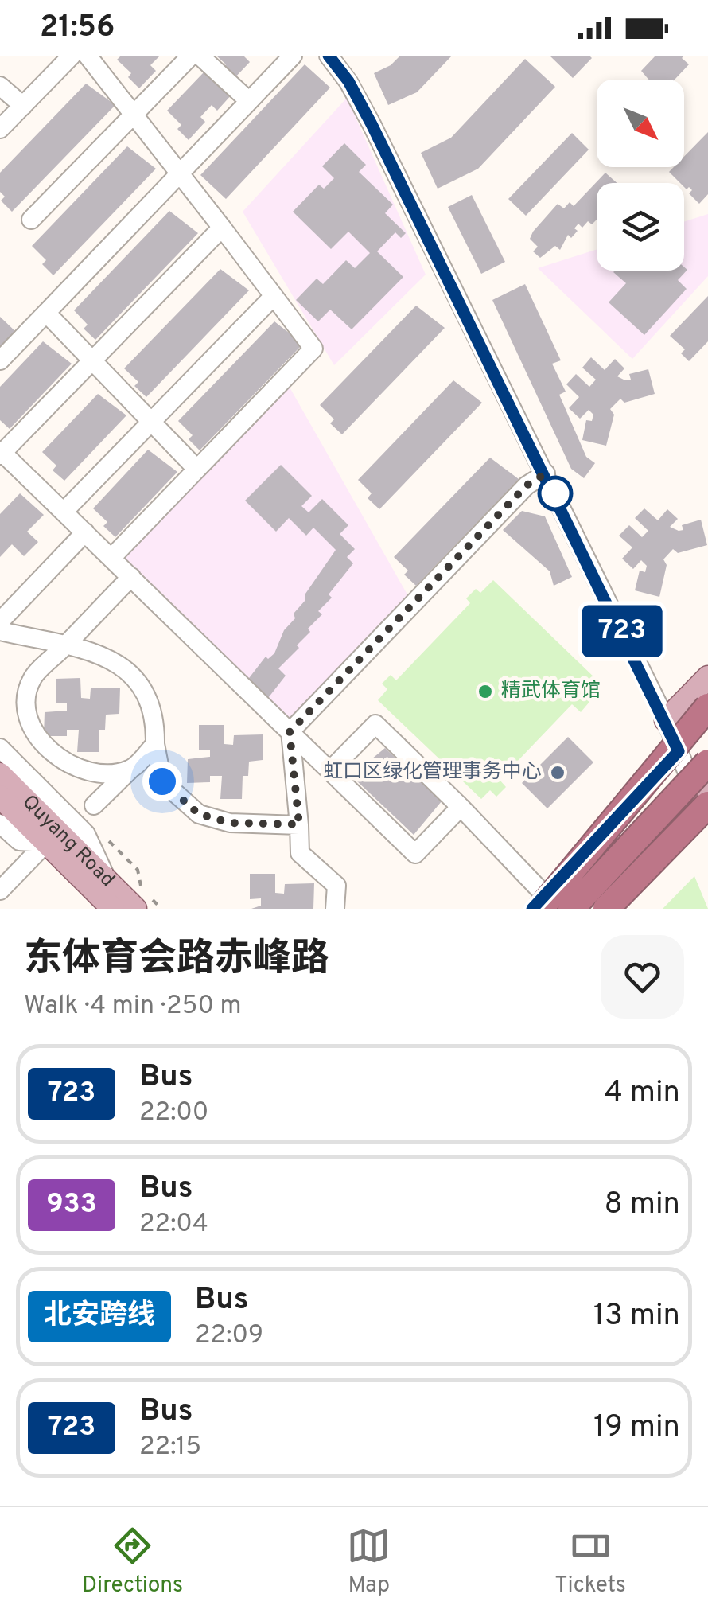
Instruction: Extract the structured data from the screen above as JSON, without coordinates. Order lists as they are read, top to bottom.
{
  "streets": {
    "main road": ["Quyang Road"]
  },
  "places": ["精武体育馆", "虹口区绿化管理事务中心"],
  "lines": ["bus line 723"],
  "north": "bottom right",
  "page": {
    "status": "21:56",
    "on_map": "723",
    "heading": ["东体育会路赤峰路", "Walk · 4 min · 250 m"],
    "list": [
      {
        "mark": "723",
        "name": "Bus",
        "note": "22:00",
        "value": "4 min"
      },
      {
        "mark": "933",
        "name": "Bus",
        "note": "22:04",
        "value": "8 min"
      },
      {
        "mark": "北安跨线",
        "name": "Bus",
        "note": "22:09",
        "value": "13 min"
      },
      {
        "mark": "723",
        "name": "Bus",
        "note": "22:15",
        "value": "19 min"
      }
    ],
    "tabs": ["Directions", "Map", "Tickets"]
  }
}
